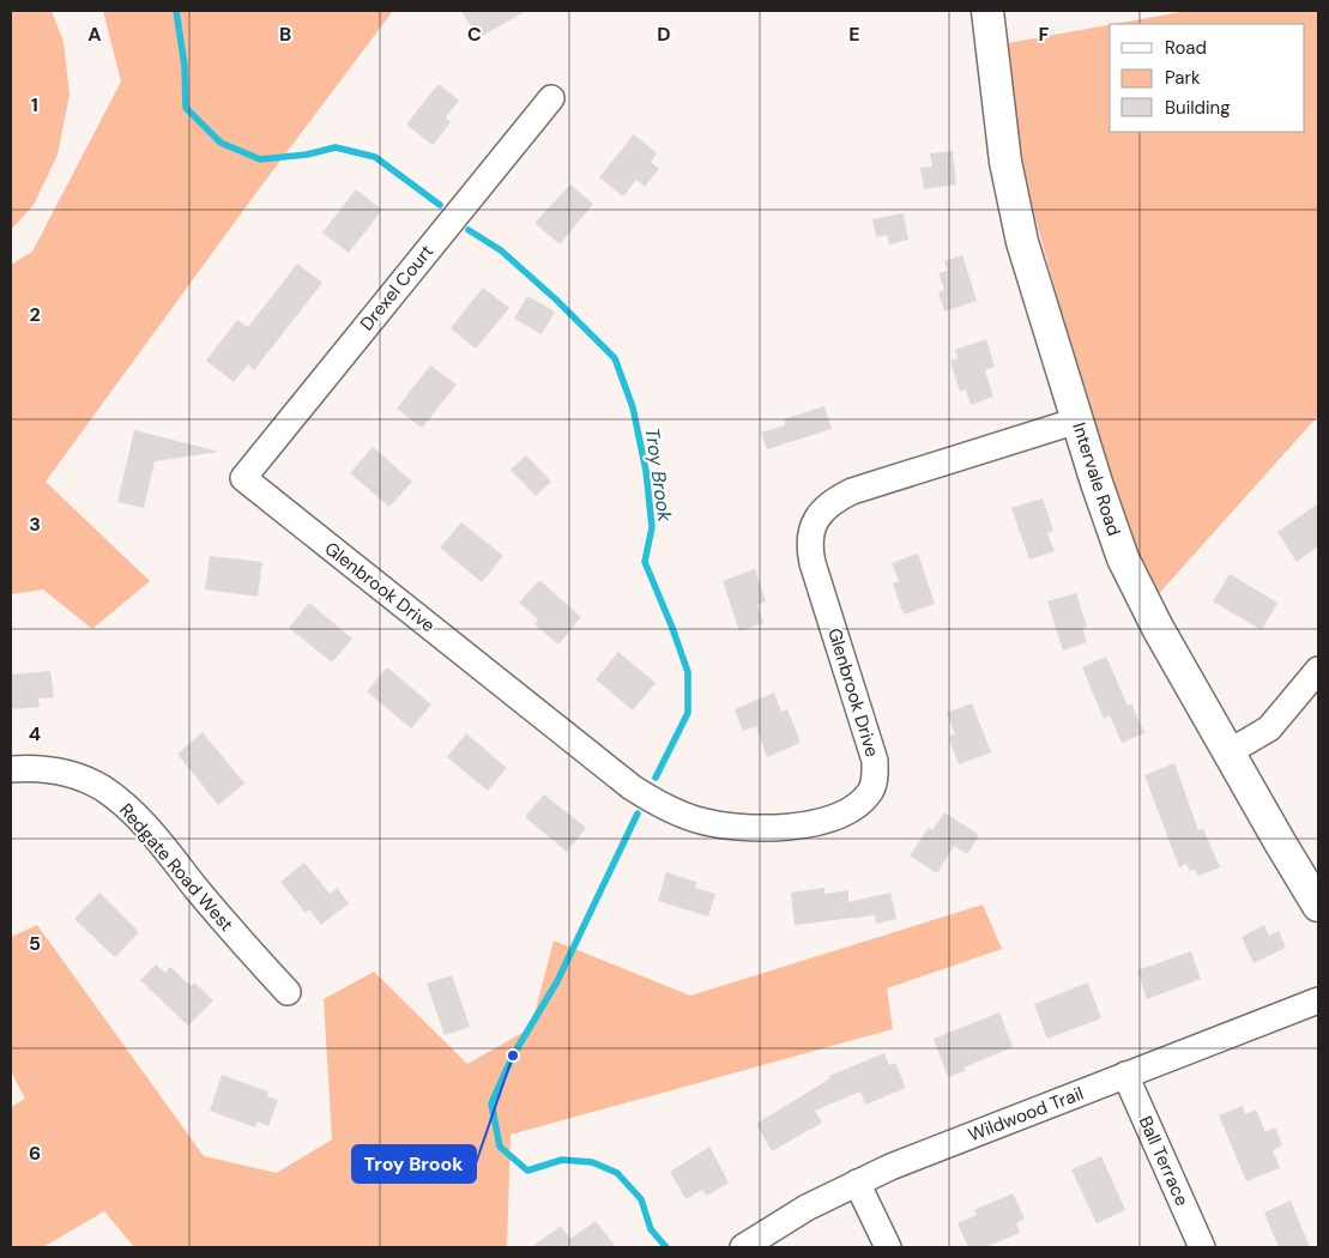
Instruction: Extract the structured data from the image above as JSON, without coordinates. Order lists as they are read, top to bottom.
{
  "streets": {
    "street": [
      "Drexel Court",
      "Intervale Road",
      "Glenbrook Drive",
      "Redgate Road West",
      "Wildwood Trail",
      "Ball Terrace"
    ]
  },
  "crossings": [
    ["Drexel Court", "Glenbrook Drive"],
    ["Intervale Road", "Glenbrook Drive"],
    ["Wildwood Trail", "Ball Terrace"]
  ],
  "water": ["Troy Brook"],
  "places": ["Troy Brook"],
  "legend": ["Road", "Park", "Building"],
  "grid": {
    "columns": [
      "A",
      "B",
      "C",
      "D",
      "E",
      "F"
    ],
    "rows": [
      "1",
      "2",
      "3",
      "4",
      "5",
      "6"
    ]
  }
}
